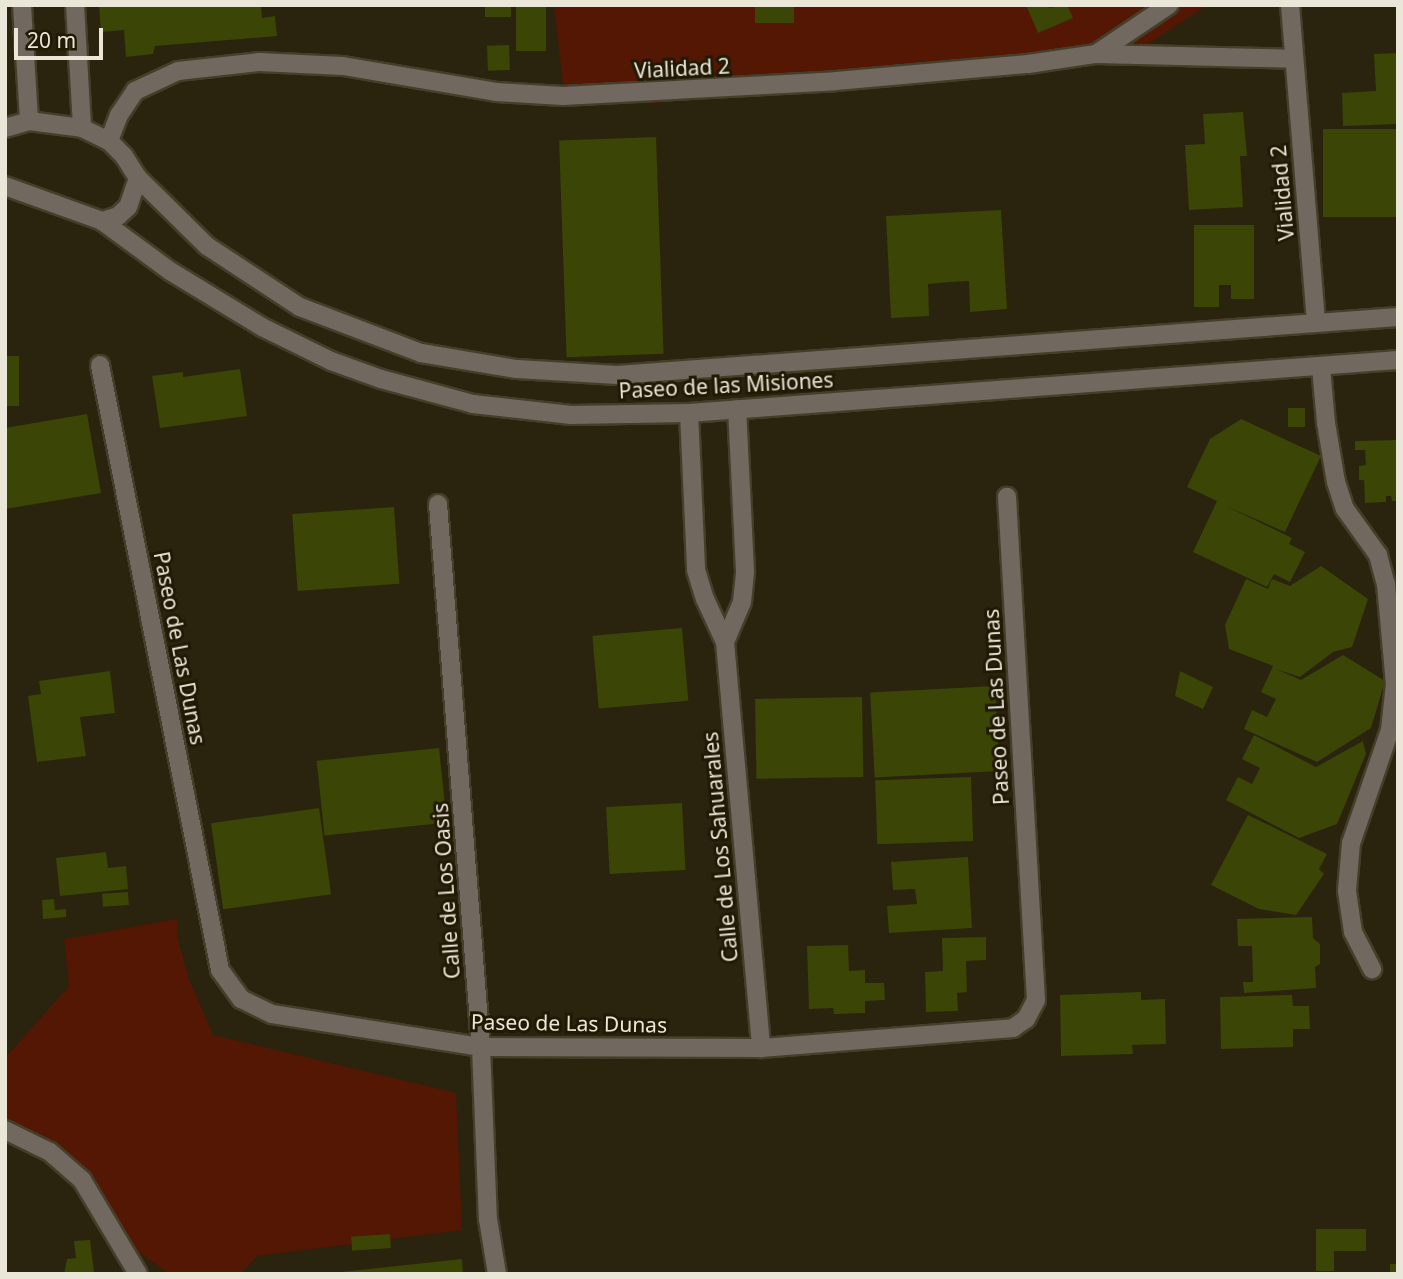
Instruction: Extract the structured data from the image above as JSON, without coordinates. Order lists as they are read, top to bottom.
{
  "streets": {
    "street": [
      "Vialidad 2",
      "Paseo de las Misiones",
      "Paseo de Las Dunas",
      "Calle de Los Sahuarales",
      "Calle de Los Oasis"
    ]
  },
  "crossings": [
    ["Vialidad 2", "Paseo de las Misiones"],
    ["Paseo de Las Dunas", "Calle de Los Sahuarales"],
    ["Paseo de Las Dunas", "Calle de Los Oasis"]
  ],
  "scale_bar": "20 m"
}
